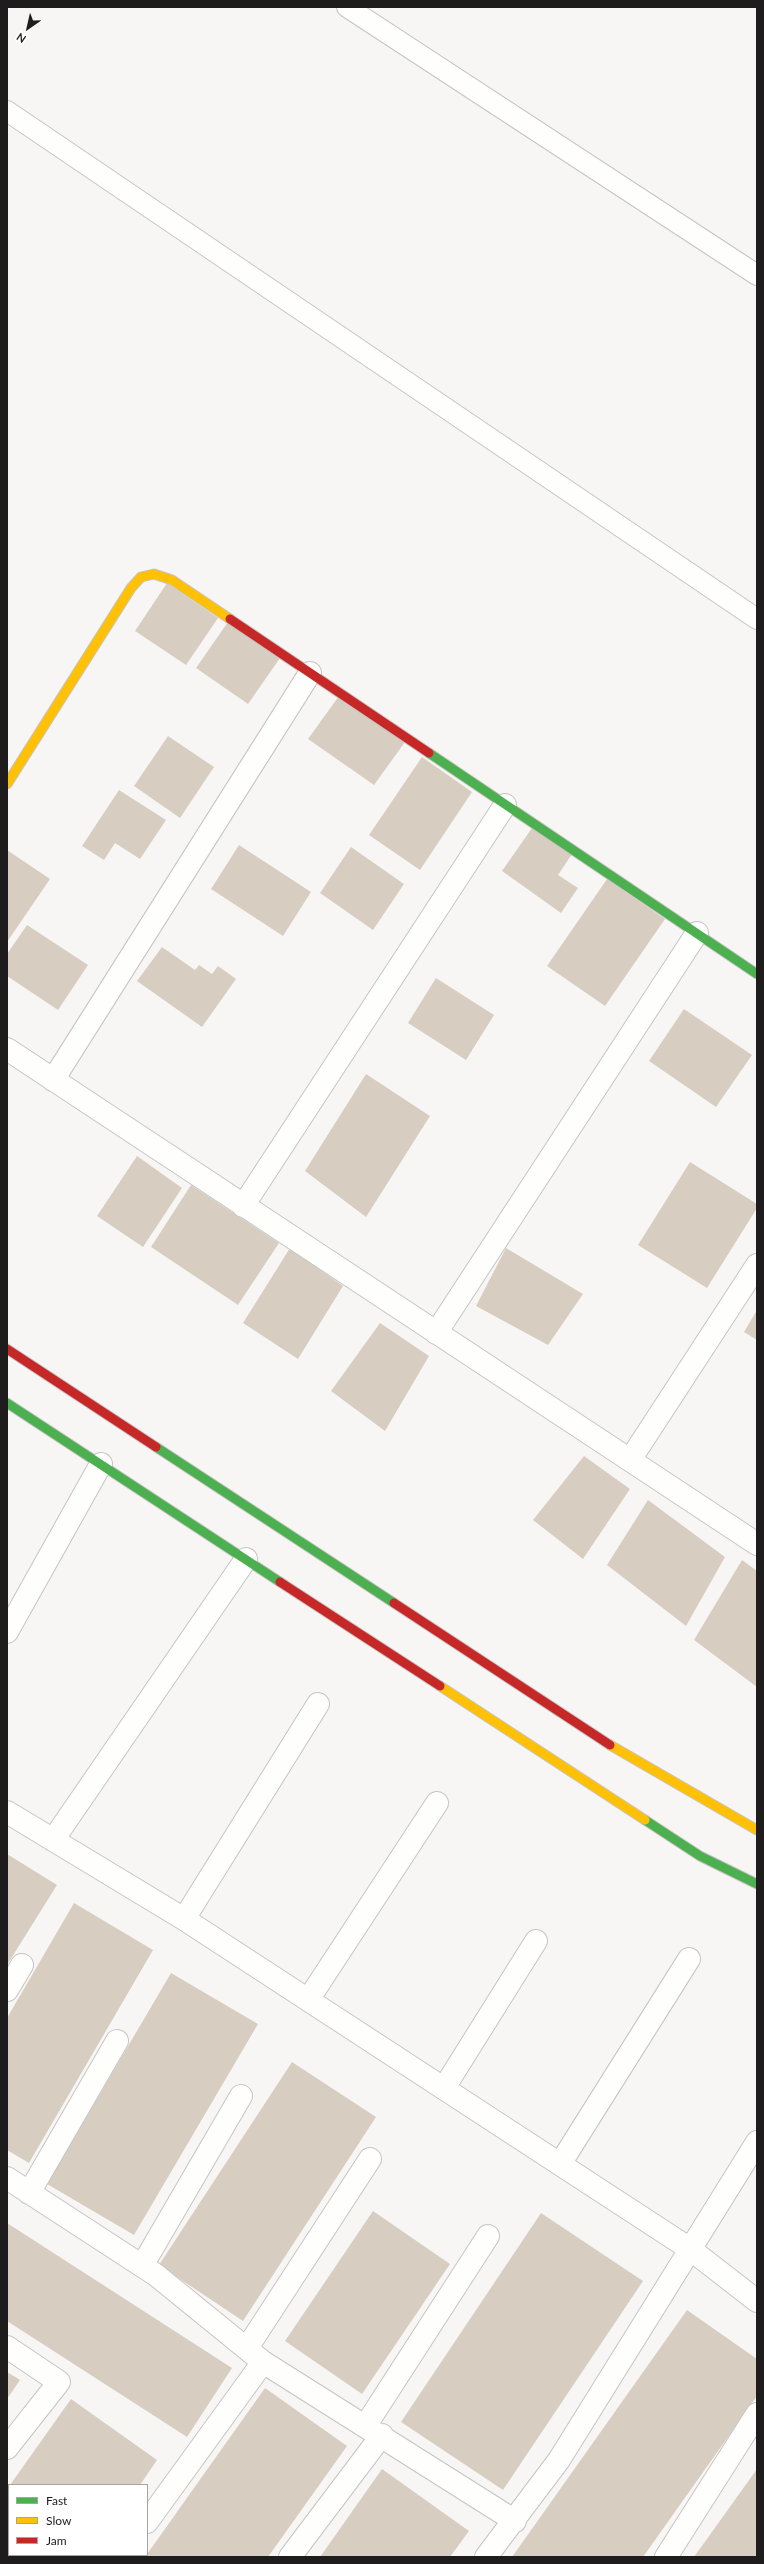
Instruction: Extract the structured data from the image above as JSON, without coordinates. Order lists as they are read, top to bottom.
{
  "legend": ["Fast", "Slow", "Jam"],
  "north": "bottom left"
}
